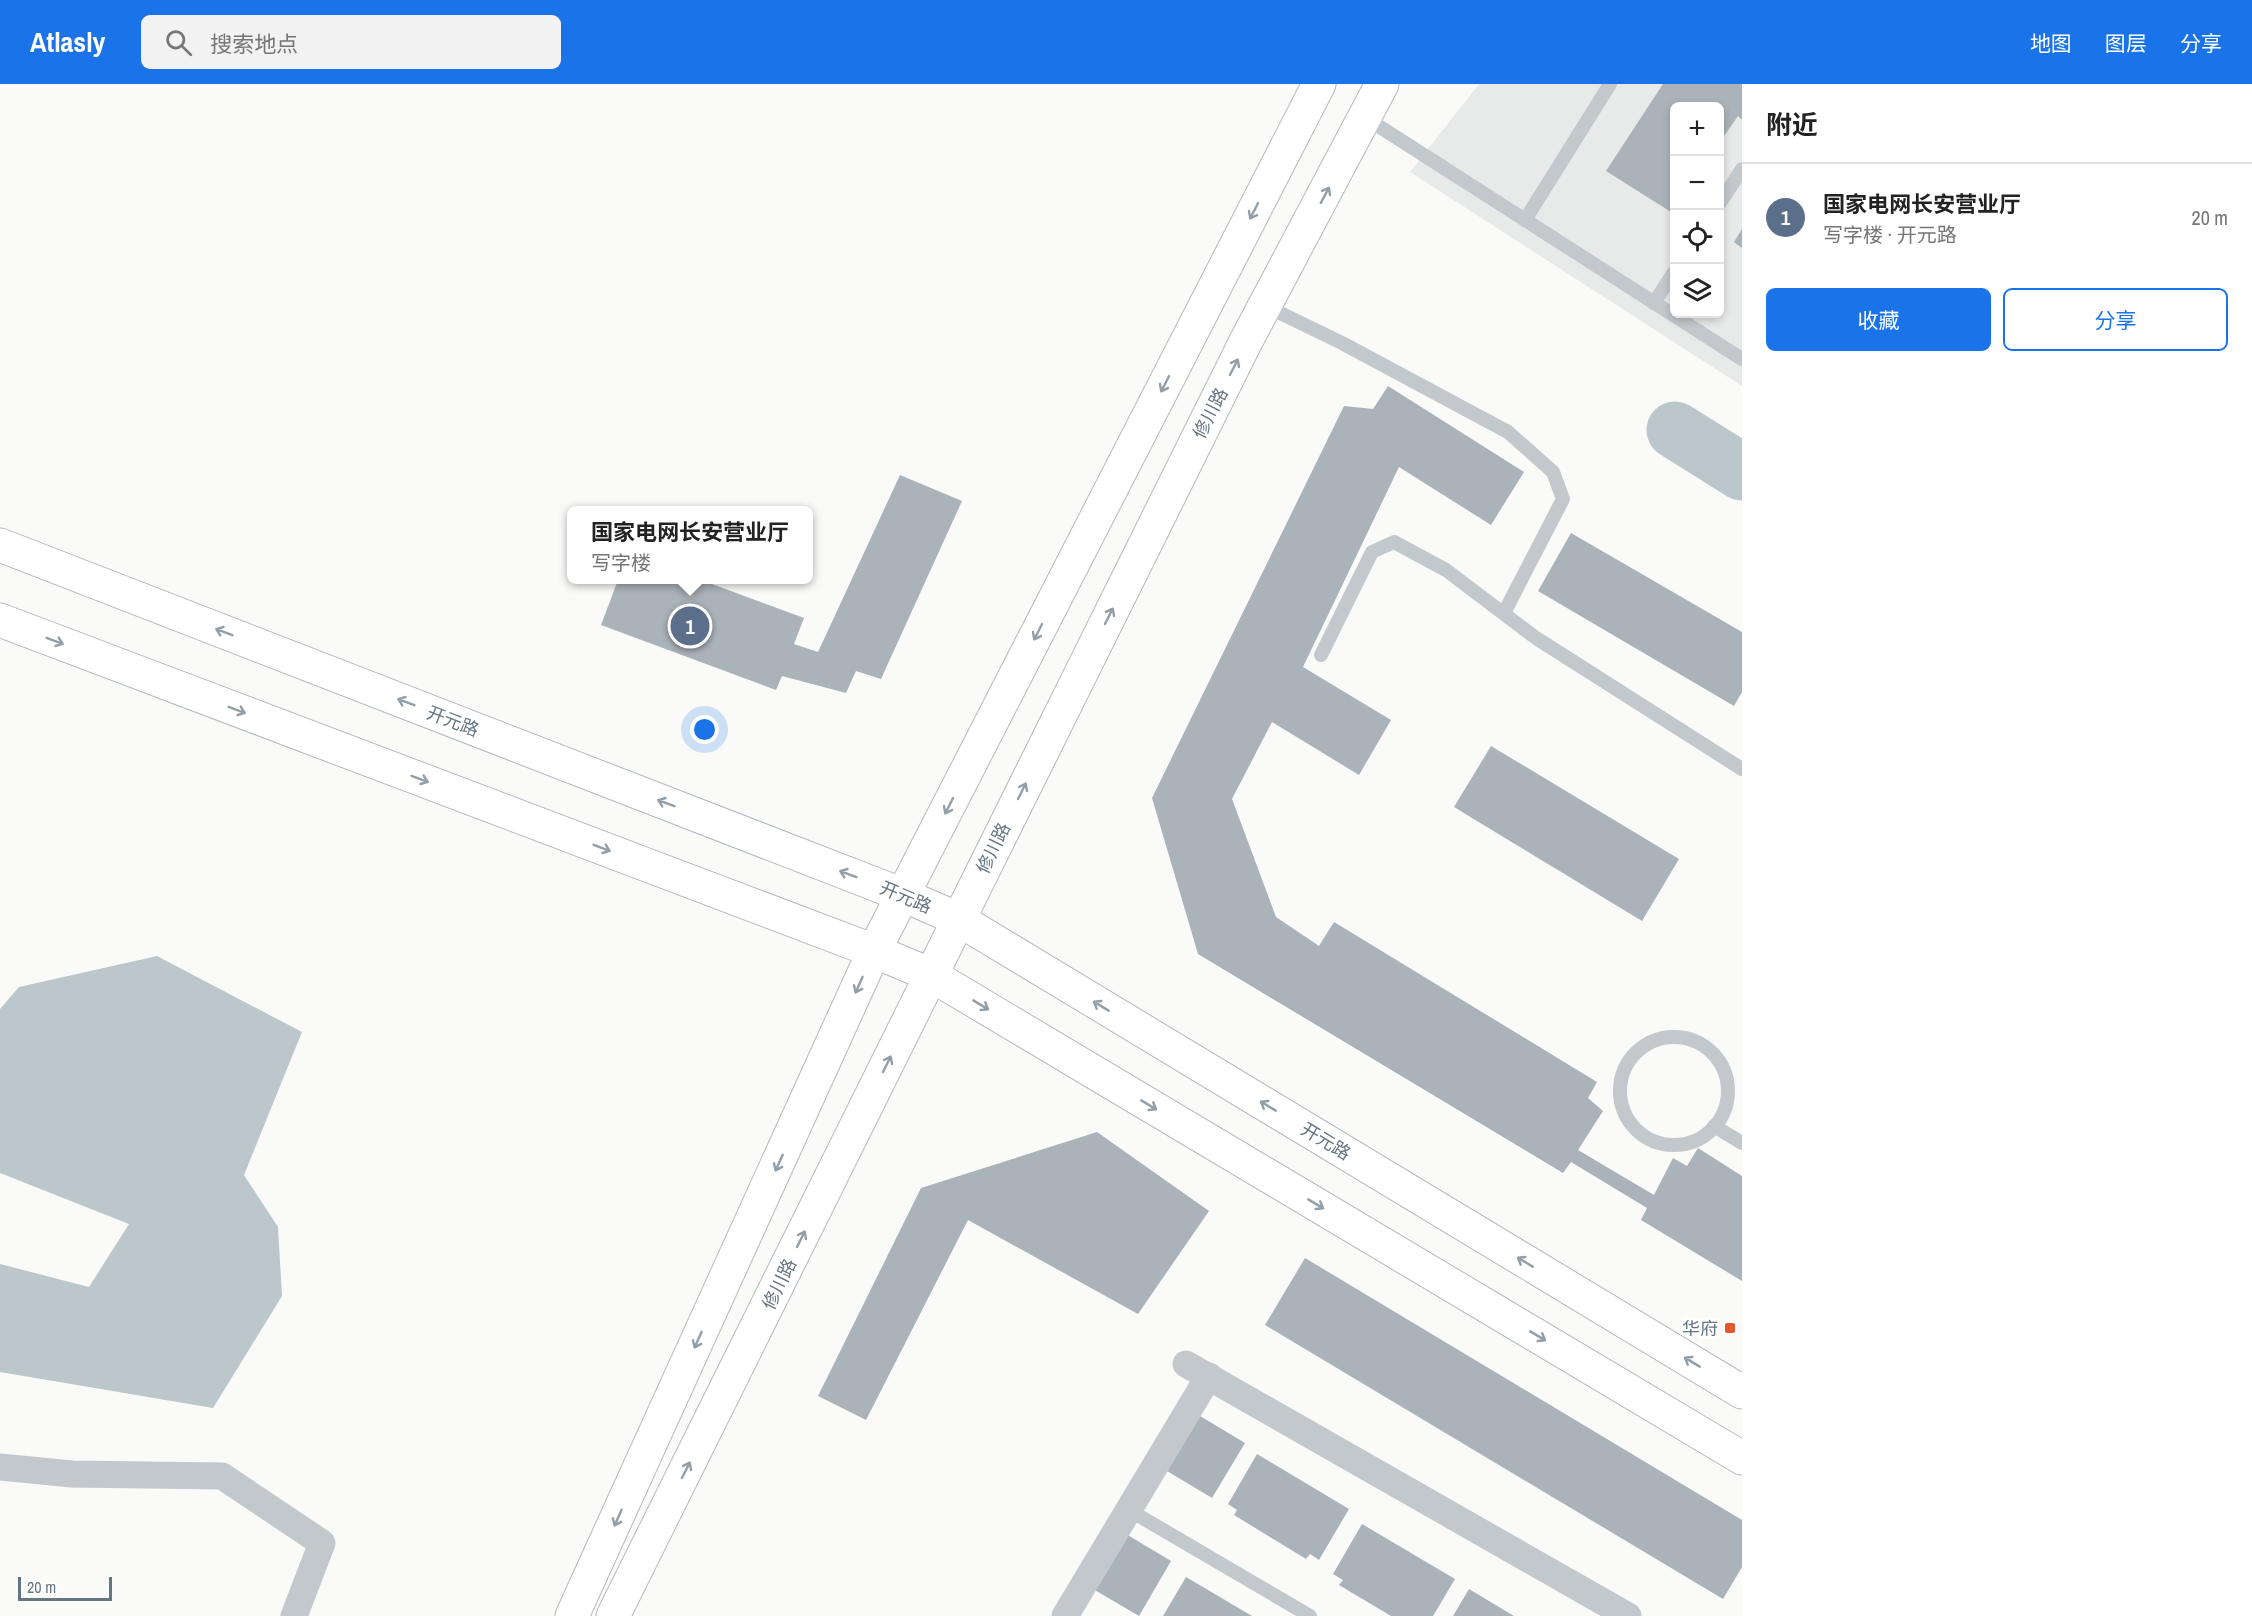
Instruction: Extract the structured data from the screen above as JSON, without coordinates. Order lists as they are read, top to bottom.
{
  "streets": {
    "main road": ["修川路", "开元路"]
  },
  "crossings": [
    ["修川路", "开元路"]
  ],
  "places": {
    "transit": ["华府"]
  },
  "scale_bar": "20 m",
  "page": {
    "header": "Atlasly",
    "search": "搜索地点",
    "nav": ["地图", "图层", "分享"],
    "heading": "附近",
    "map_buttons": ["+", "−"],
    "list": [
      {
        "mark": "1",
        "name": "国家电网长安营业厅",
        "note": "写字楼 · 开元路",
        "value": "20 m"
      }
    ],
    "buttons": ["收藏", "分享"],
    "popup": ["国家电网长安营业厅", "写字楼"],
    "pins": "1",
    "scale": "20 m"
  }
}
